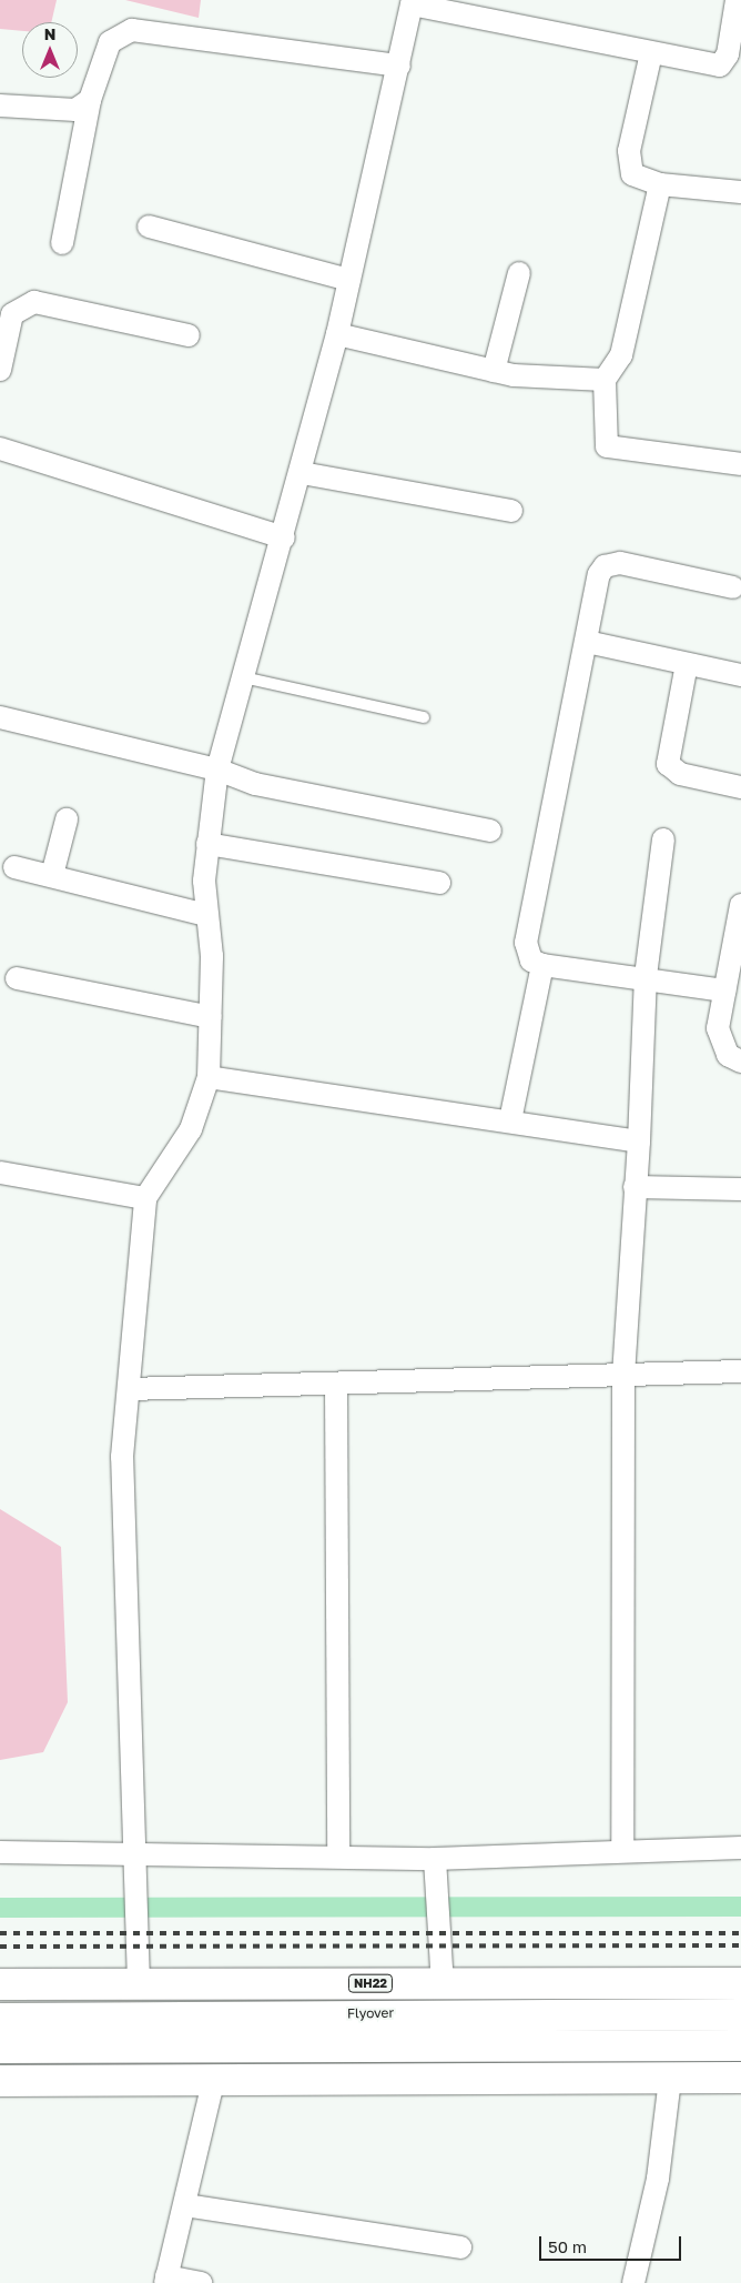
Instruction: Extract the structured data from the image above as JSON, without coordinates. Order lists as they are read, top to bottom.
{
  "streets": {
    "highway": ["NH22", "Flyover"]
  },
  "scale_bar": "50 m",
  "north": "top"
}
